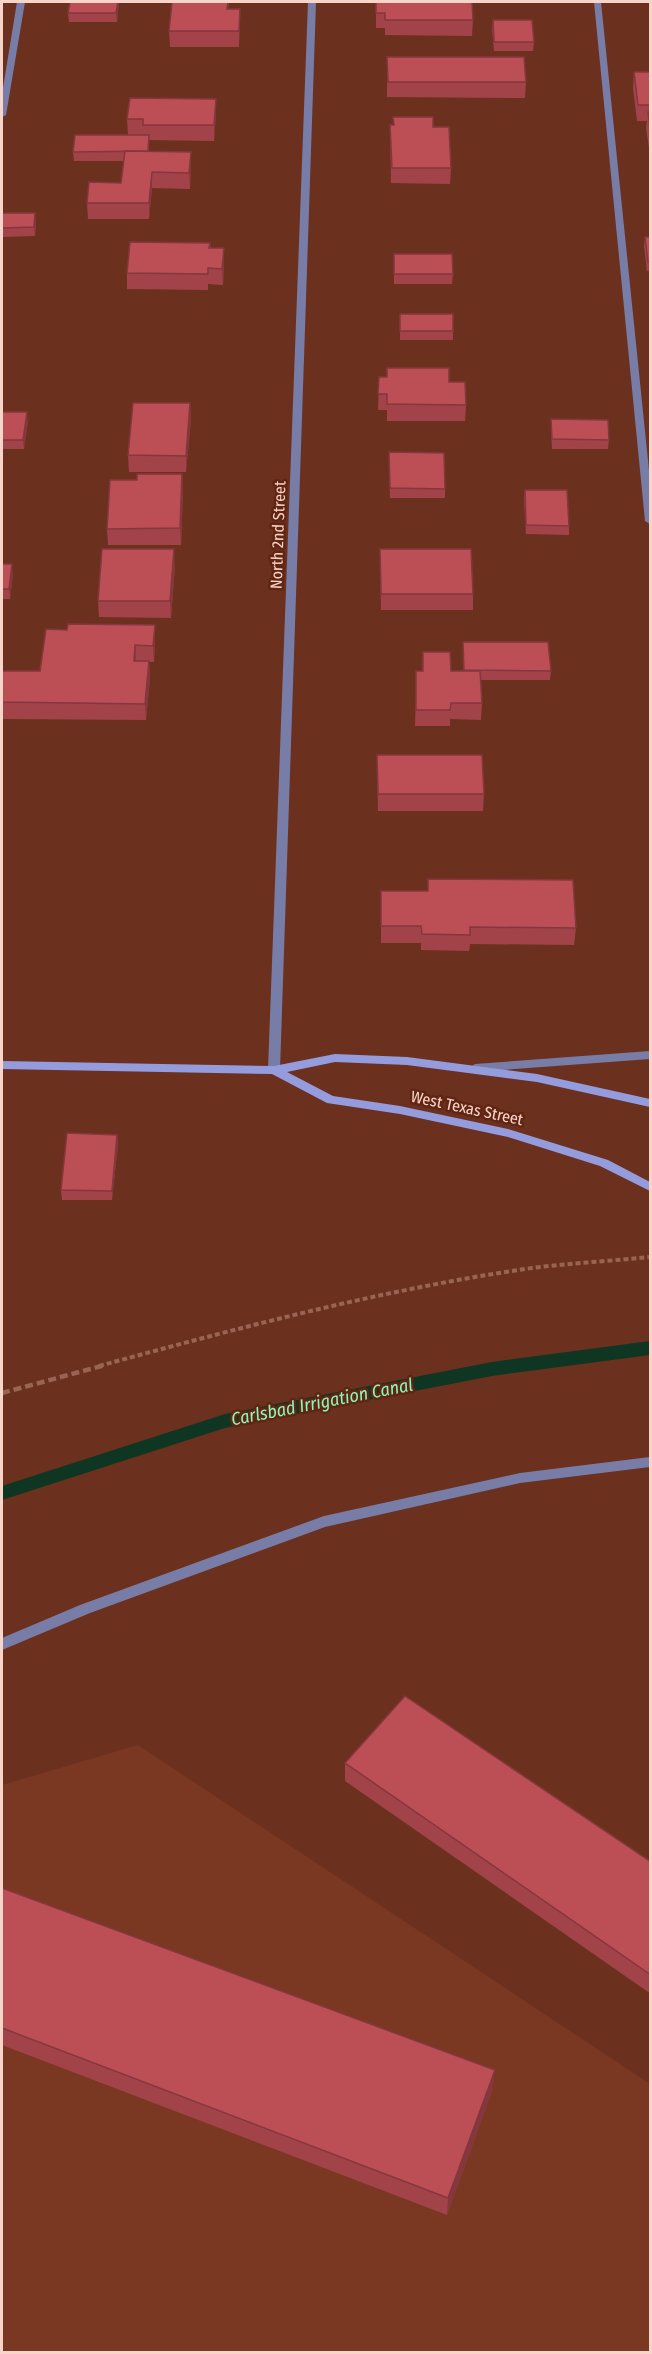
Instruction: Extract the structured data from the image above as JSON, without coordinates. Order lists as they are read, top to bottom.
{
  "streets": {
    "street": ["North 2nd Street", "West Texas Street"]
  },
  "crossings": [
    ["North 2nd Street", "West Texas Street"]
  ],
  "water": ["Carlsbad Irrigation Canal"]
}
